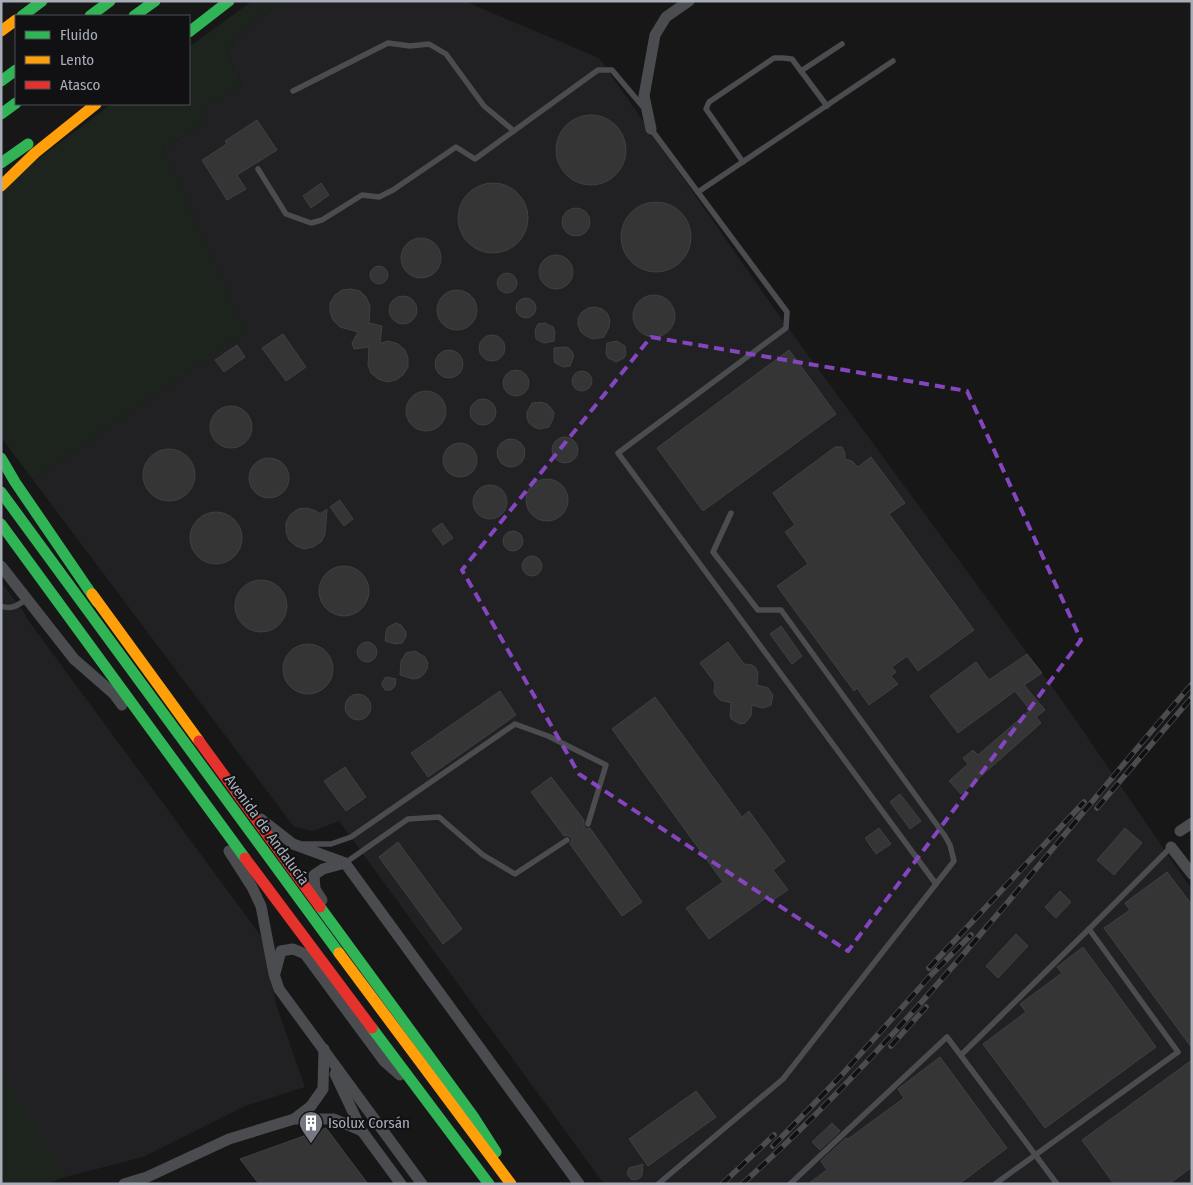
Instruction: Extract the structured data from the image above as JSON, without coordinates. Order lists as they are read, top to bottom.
{
  "streets": {
    "main road": ["Avenida de Andalucía"]
  },
  "places": {
    "building": ["Isolux Corsán"]
  },
  "legend": ["Fluido", "Lento", "Atasco"]
}
